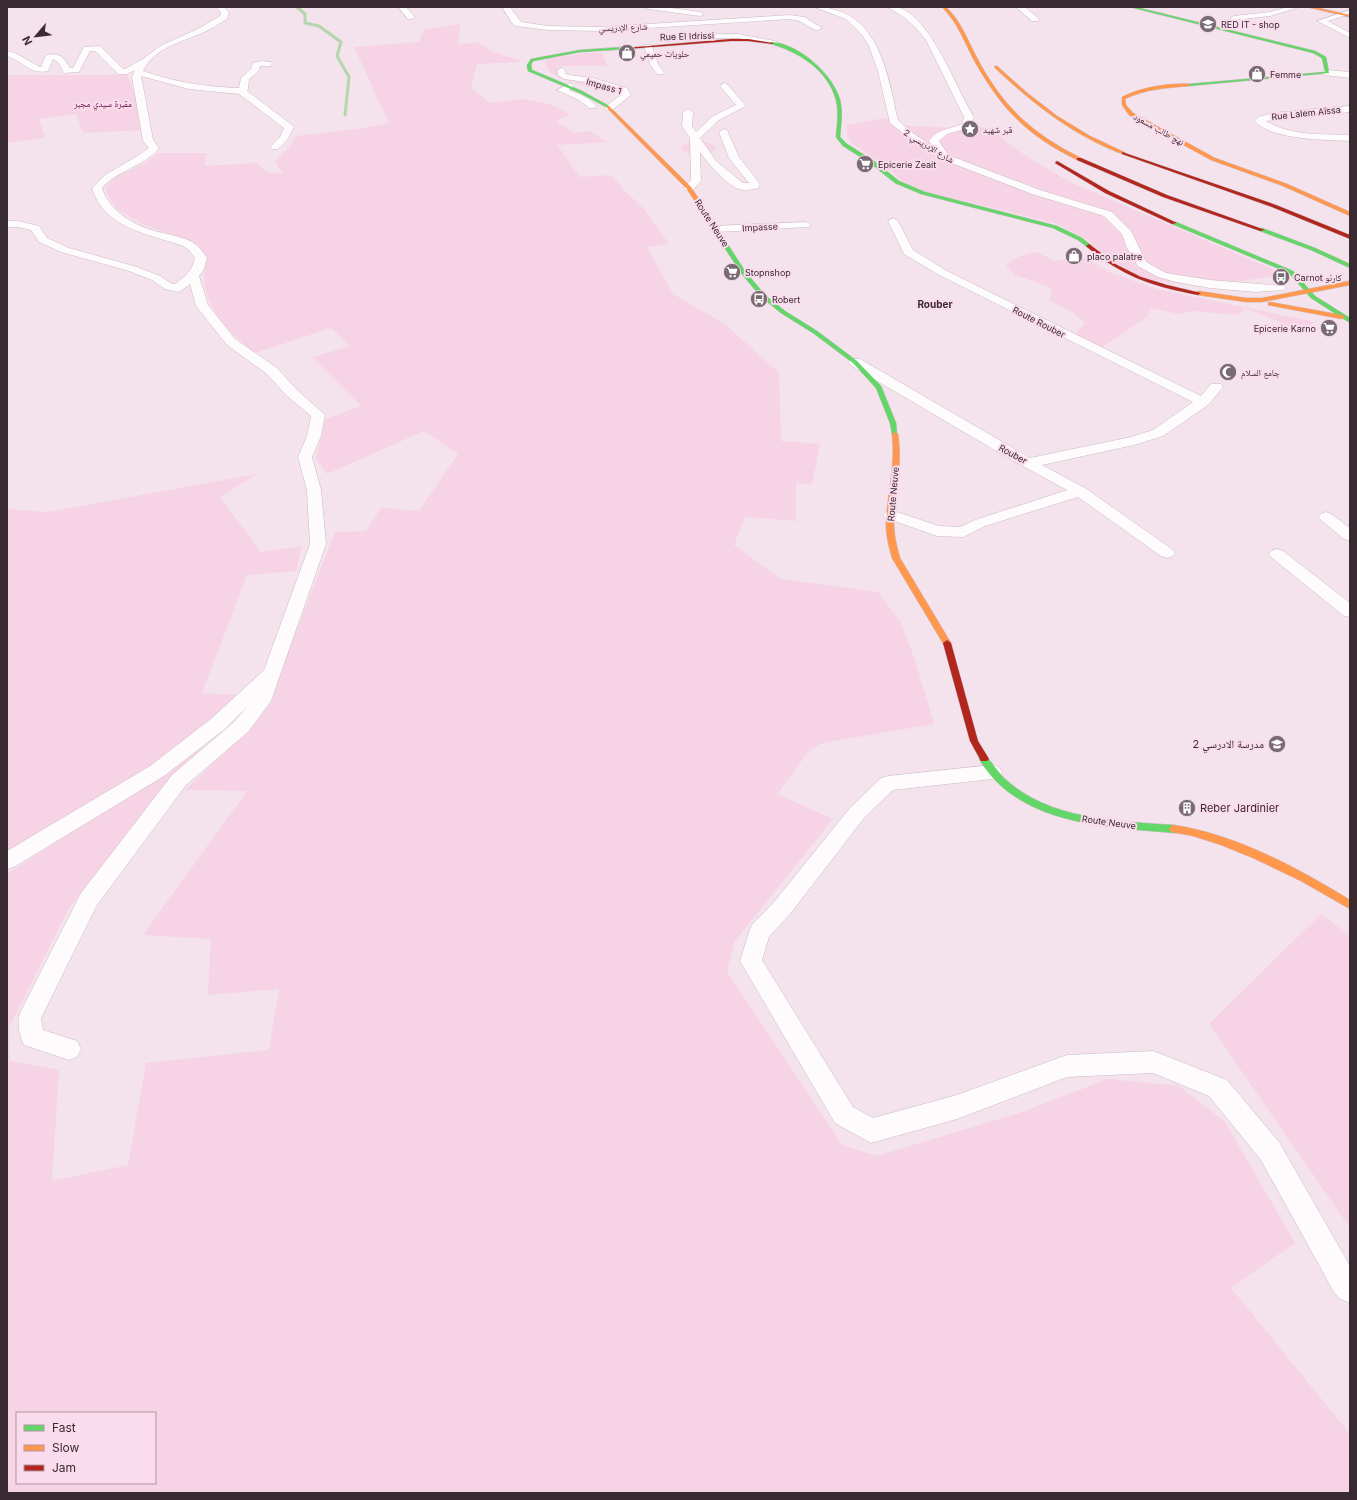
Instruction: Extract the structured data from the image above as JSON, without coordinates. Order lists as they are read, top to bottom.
{
  "streets": {
    "main road": ["نهج طالب مسعود", "Route Neuve"],
    "street": [
      "شارع الإدريسي",
      "Rue El Idrissi",
      "Impass 1",
      "Rue Lalem Aïssa",
      "شارع الإدريسي 2",
      "Impasse",
      "Route Rouber",
      "Rouber"
    ]
  },
  "crossings": [
    ["Rue El Idrissi", "Route Neuve"],
    ["Impass 1", "Route Neuve"],
    ["Route Neuve", "Impasse"],
    ["Route Neuve", "Rouber"]
  ],
  "districts": ["Rouber"],
  "parks": ["مقبرة سيدي مجبر"],
  "places": {
    "school or university": ["RED IT - shop", "مدرسة الادرسي 2"],
    "shop": ["حلويات حميمي", "Femme", "placo palatre"],
    "place": ["قبر شهيد"],
    "supermarket": ["Epicerie Zeait", "Stopnshop", "Epicerie Karno"],
    "bus stop": ["Carnot كارنو", "Robert"],
    "mosque": ["جامع السلام"],
    "building": ["Reber Jardinier"]
  },
  "legend": ["Fast", "Slow", "Jam"],
  "north": "bottom left"
}
